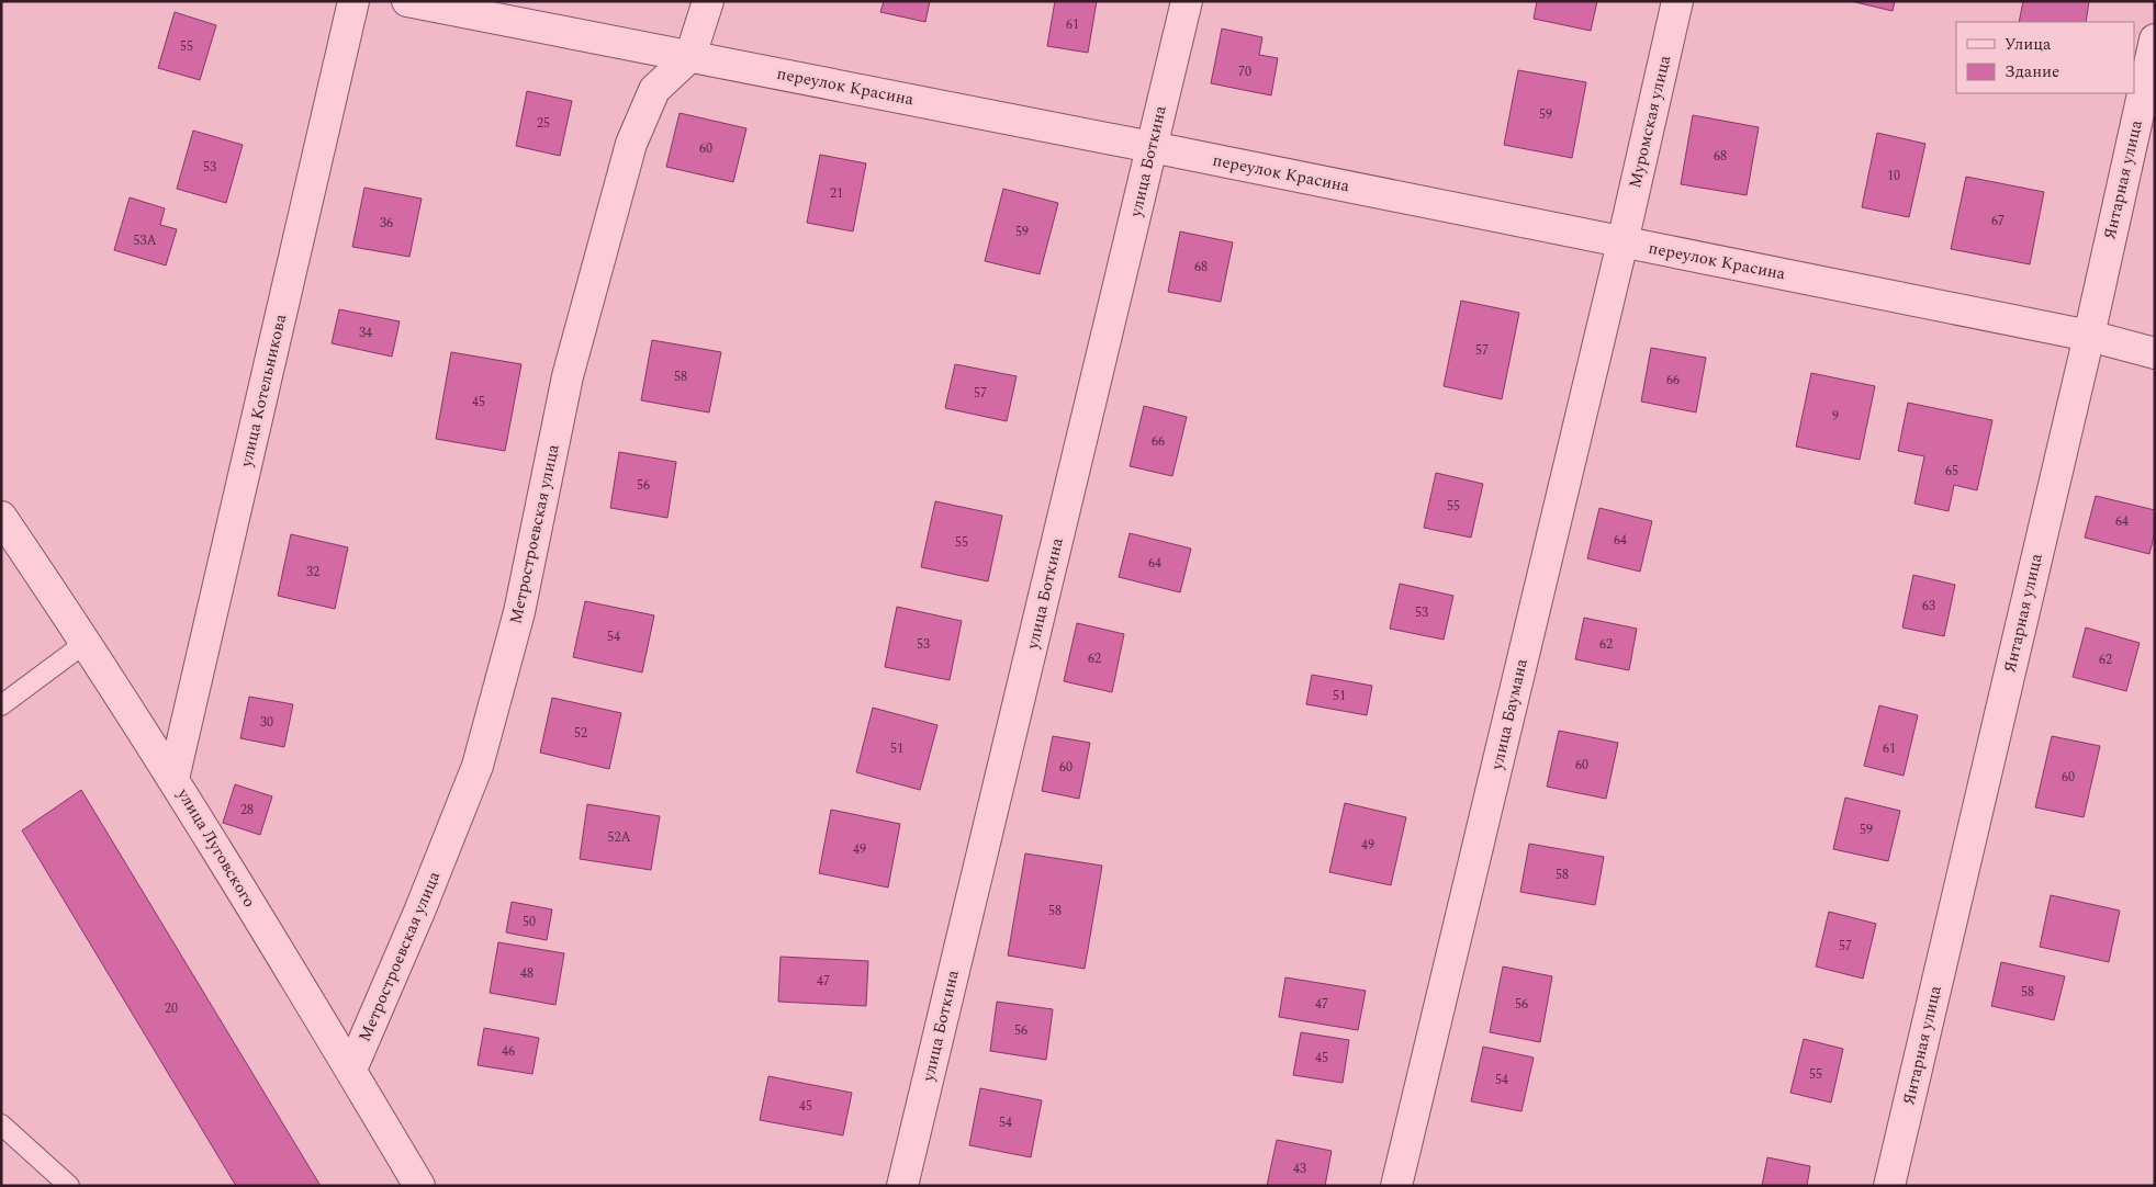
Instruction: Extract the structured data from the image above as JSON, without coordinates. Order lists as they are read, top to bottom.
{
  "streets": {
    "street": [
      "переулок Красина",
      "Муромская улица",
      "улица Боткина",
      "Янтарная улица",
      "улица Котельникова",
      "Метростроевская улица",
      "улица Баумана",
      "улица Луговского"
    ]
  },
  "crossings": [
    ["переулок Красина", "Муромская улица"],
    ["переулок Красина", "улица Боткина"],
    ["переулок Красина", "Янтарная улица"],
    ["переулок Красина", "Метростроевская улица"],
    ["переулок Красина", "улица Баумана"],
    ["Муромская улица", "улица Баумана"],
    ["улица Котельникова", "улица Луговского"],
    ["Метростроевская улица", "улица Луговского"]
  ],
  "house_numbers": [
    "61",
    "55",
    "70",
    "59",
    "25",
    "60",
    "68",
    "53",
    "10",
    "21",
    "67",
    "36",
    "59",
    "53А",
    "68",
    "34",
    "57",
    "58",
    "66",
    "57",
    "45",
    "9",
    "66",
    "65",
    "56",
    "55",
    "64",
    "64",
    "55",
    "64",
    "32",
    "63",
    "53",
    "54",
    "53",
    "62",
    "62",
    "62",
    "51",
    "30",
    "52",
    "51",
    "61",
    "60",
    "60",
    "60",
    "28",
    "59",
    "52А",
    "49",
    "49",
    "58",
    "58",
    "50",
    "57",
    "48",
    "47",
    "58",
    "47",
    "56",
    "20",
    "56",
    "46",
    "45",
    "55",
    "54",
    "45",
    "54",
    "43"
  ],
  "legend": ["Улица", "Здание"]
}
